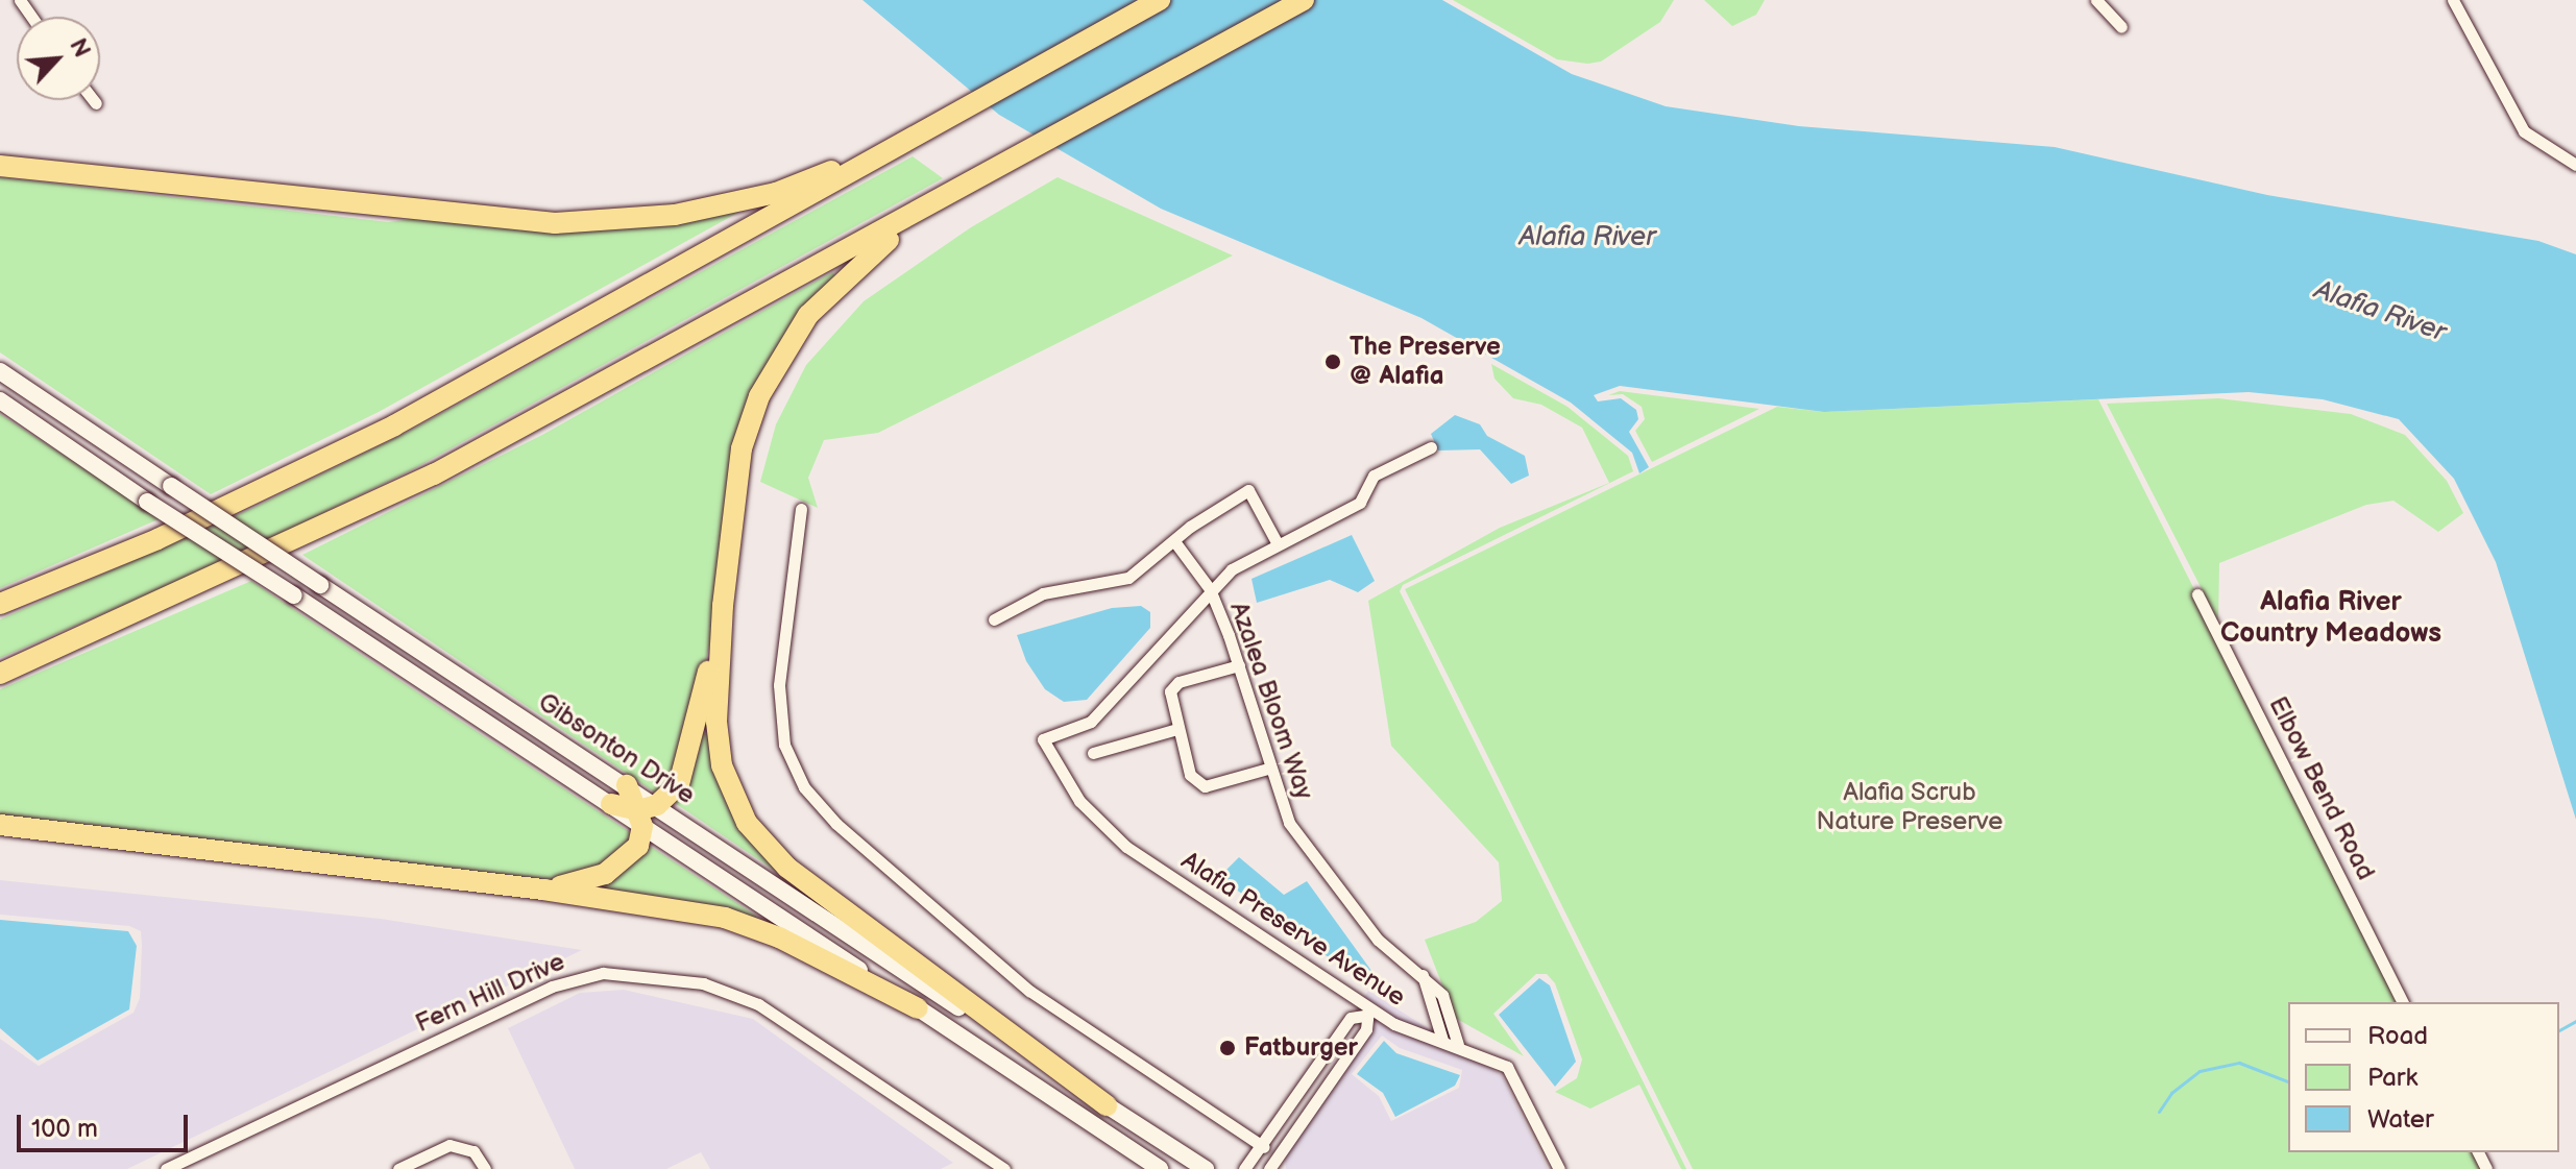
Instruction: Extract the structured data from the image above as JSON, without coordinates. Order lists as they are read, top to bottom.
{
  "streets": {
    "main road": ["Gibsonton Drive"],
    "street": [
      "Azalea Bloom Way",
      "Elbow Bend Road",
      "Alafia Preserve Avenue",
      "Fern Hill Drive"
    ]
  },
  "crossings": [
    ["Azalea Bloom Way", "Alafia Preserve Avenue"]
  ],
  "districts": ["Alafia River Country Meadows"],
  "water": ["Alafia River"],
  "parks": ["Alafia Scrub Nature Preserve"],
  "places": ["The Preserve @ Alafia", "Fatburger"],
  "legend": ["Road", "Park", "Water"],
  "scale_bar": "100 m",
  "north": "top right"
}
